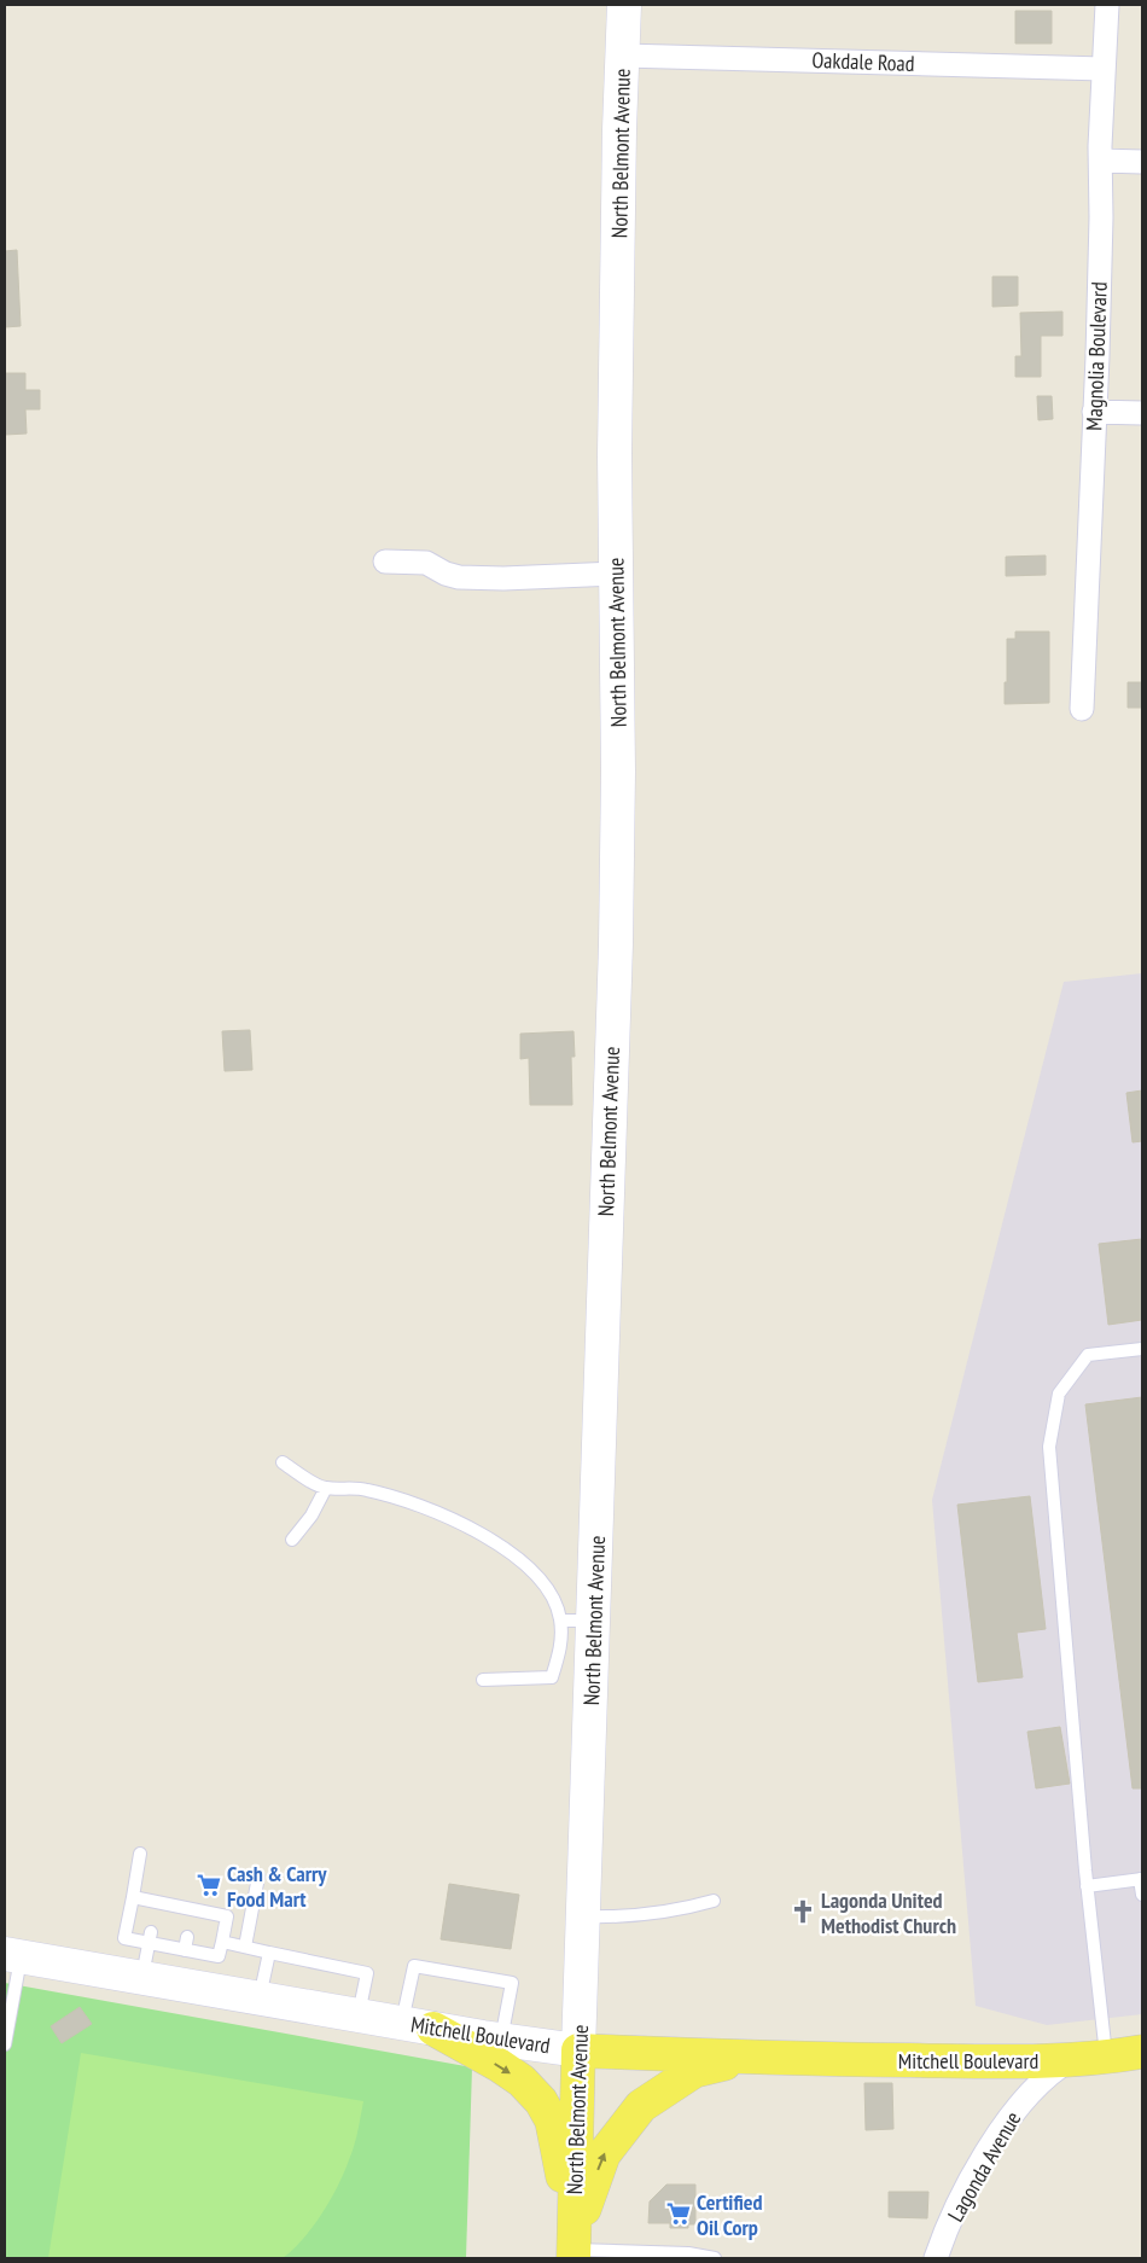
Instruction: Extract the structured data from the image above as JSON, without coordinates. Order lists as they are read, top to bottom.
{
  "streets": {
    "main road": ["North Belmont Avenue", "Mitchell Boulevard"],
    "street": ["Oakdale Road", "Magnolia Boulevard", "Lagonda Avenue"]
  },
  "crossings": [
    ["Oakdale Road", "North Belmont Avenue"],
    ["Oakdale Road", "Magnolia Boulevard"],
    ["North Belmont Avenue", "Mitchell Boulevard"],
    ["Mitchell Boulevard", "Lagonda Avenue"]
  ],
  "places": {
    "supermarket": ["Cash & Carry Food Mart", "Certified Oil Corp"],
    "church": ["Lagonda United Methodist Church"]
  }
}
